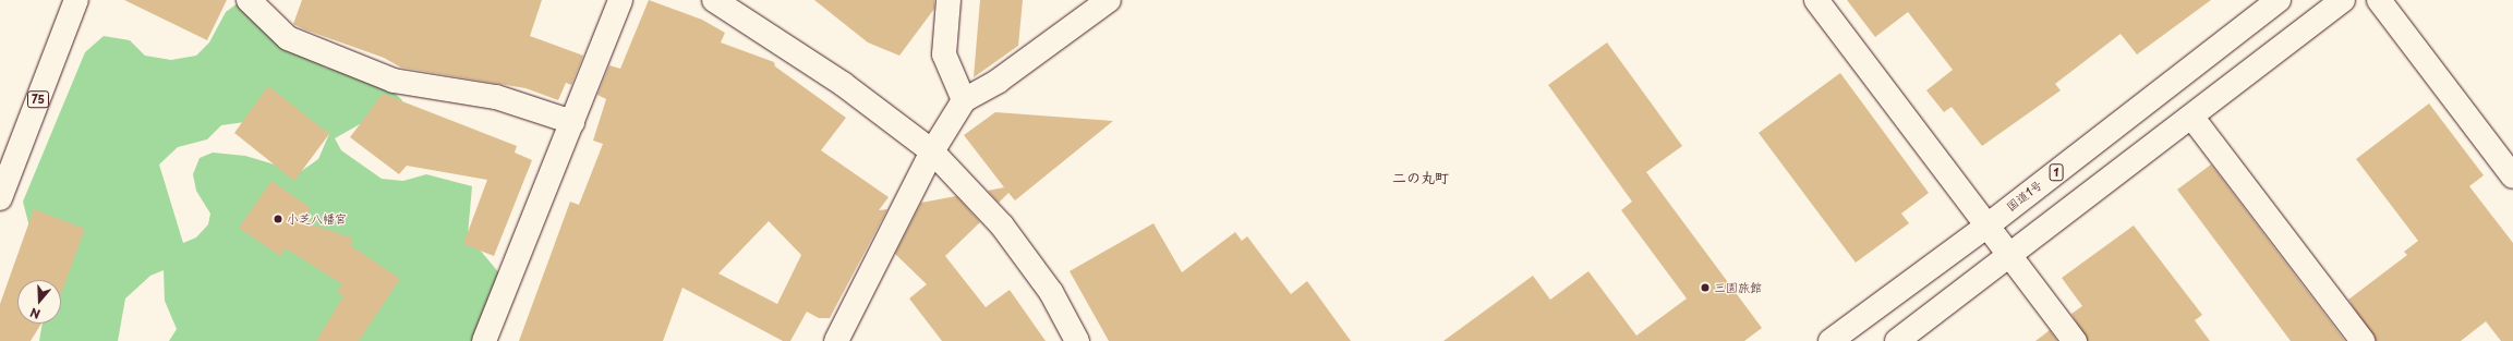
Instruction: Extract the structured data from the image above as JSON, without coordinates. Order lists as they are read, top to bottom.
{
  "streets": {
    "main road": ["75", "1", "国道1号"]
  },
  "districts": ["二の丸町"],
  "places": ["小芝八幡宮", "三園旅館"],
  "north": "bottom"
}
